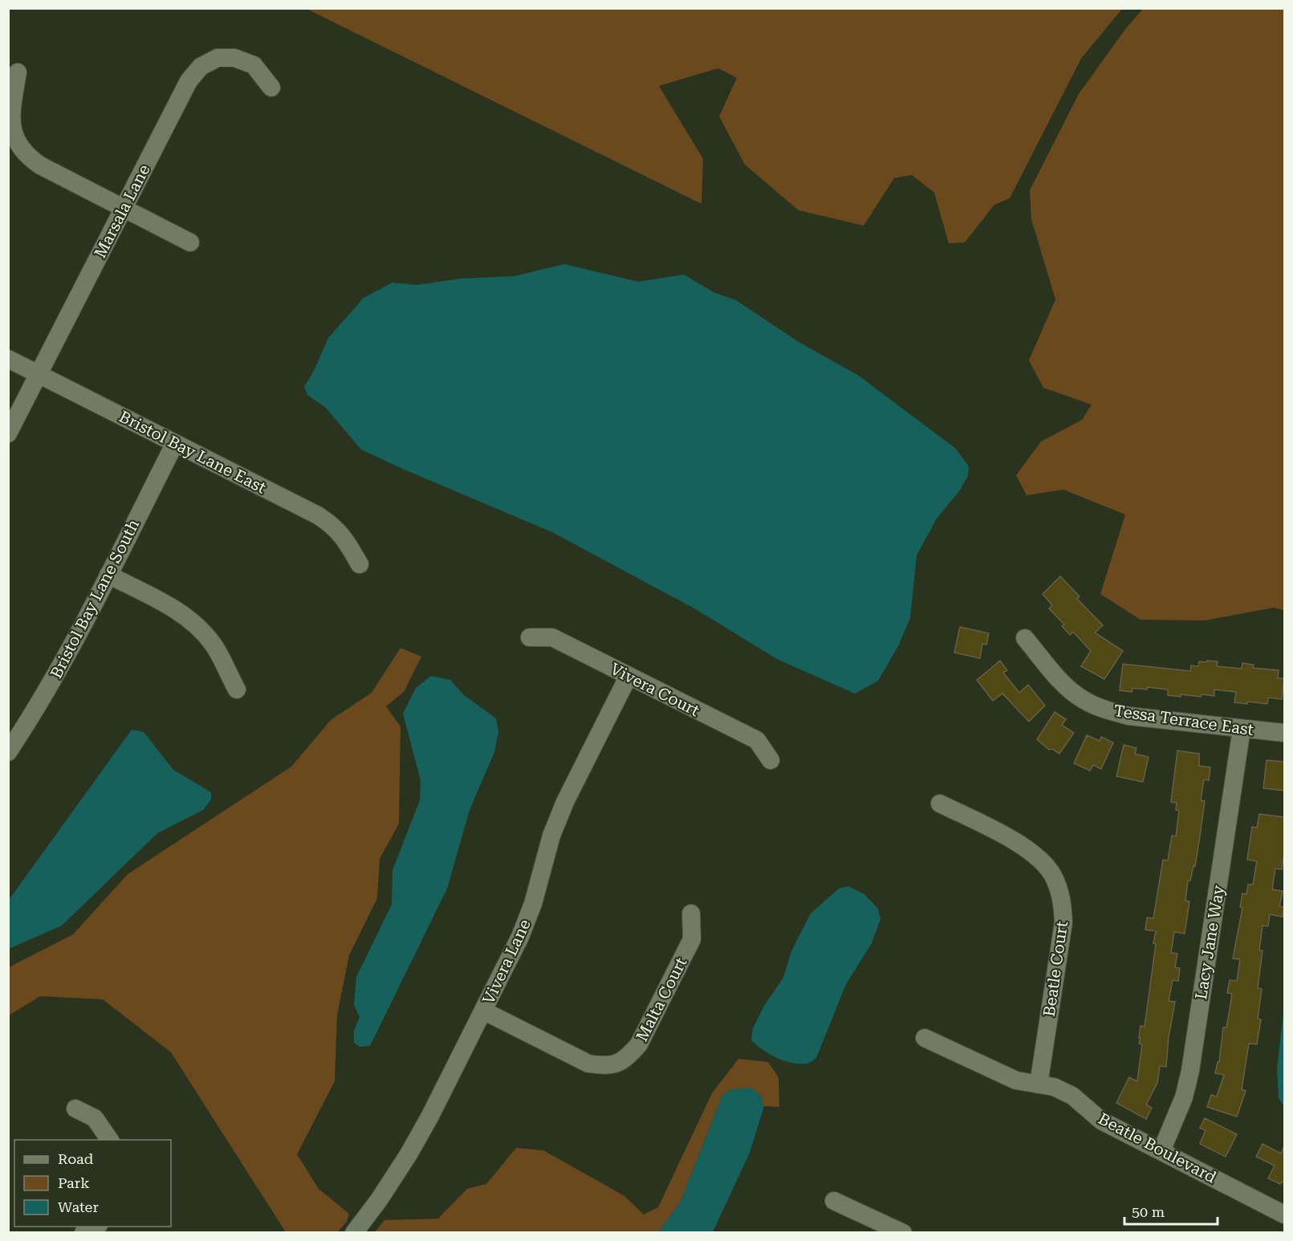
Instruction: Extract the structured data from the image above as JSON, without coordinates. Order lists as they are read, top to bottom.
{
  "streets": {
    "street": [
      "Marsala Lane",
      "Bristol Bay Lane East",
      "Bristol Bay Lane South",
      "Vivera Court",
      "Tessa Terrace East",
      "Lacy Jane Way",
      "Vivera Lane",
      "Beatle Court",
      "Malta Court",
      "Beatle Boulevard"
    ]
  },
  "crossings": [
    ["Marsala Lane", "Bristol Bay Lane East"],
    ["Bristol Bay Lane East", "Bristol Bay Lane South"],
    ["Vivera Court", "Vivera Lane"],
    ["Tessa Terrace East", "Lacy Jane Way"],
    ["Lacy Jane Way", "Beatle Boulevard"],
    ["Vivera Lane", "Malta Court"],
    ["Beatle Court", "Beatle Boulevard"]
  ],
  "legend": ["Road", "Park", "Water"],
  "scale_bar": "50 m"
}
